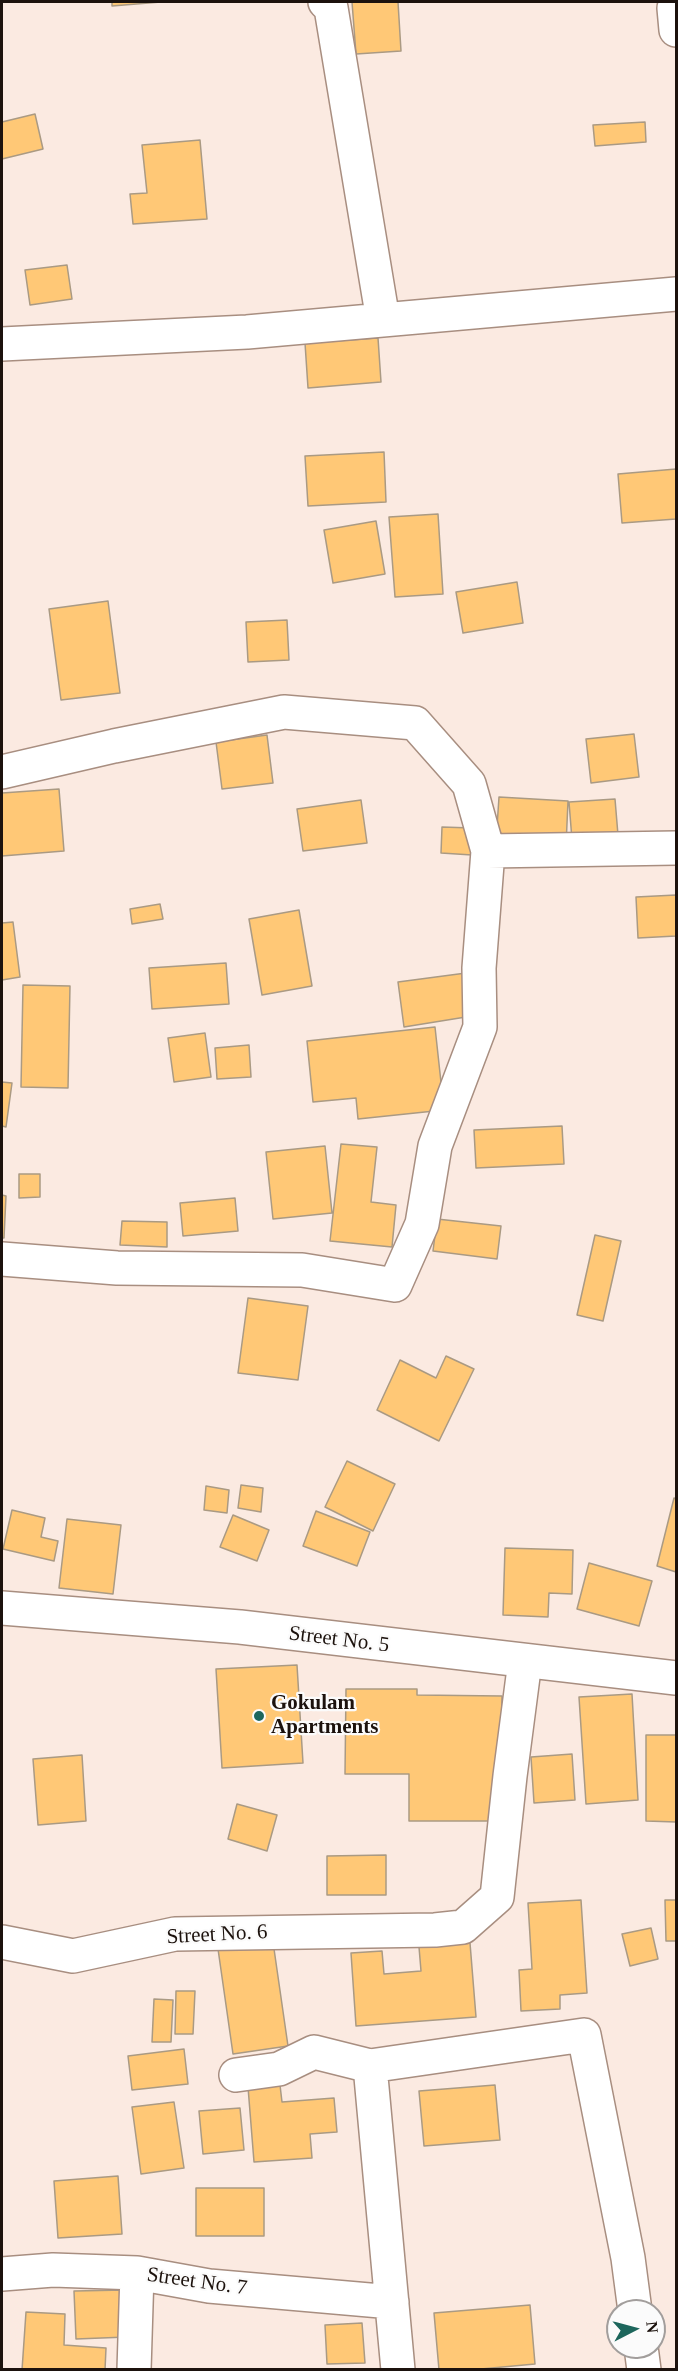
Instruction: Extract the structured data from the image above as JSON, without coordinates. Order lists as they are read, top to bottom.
{
  "streets": {
    "street": ["Street No. 5", "Street No. 6", "Street No. 7"]
  },
  "crossings": [
    ["Street No. 5", "Street No. 6"]
  ],
  "places": ["Gokulam Apartments"],
  "north": "right"
}
